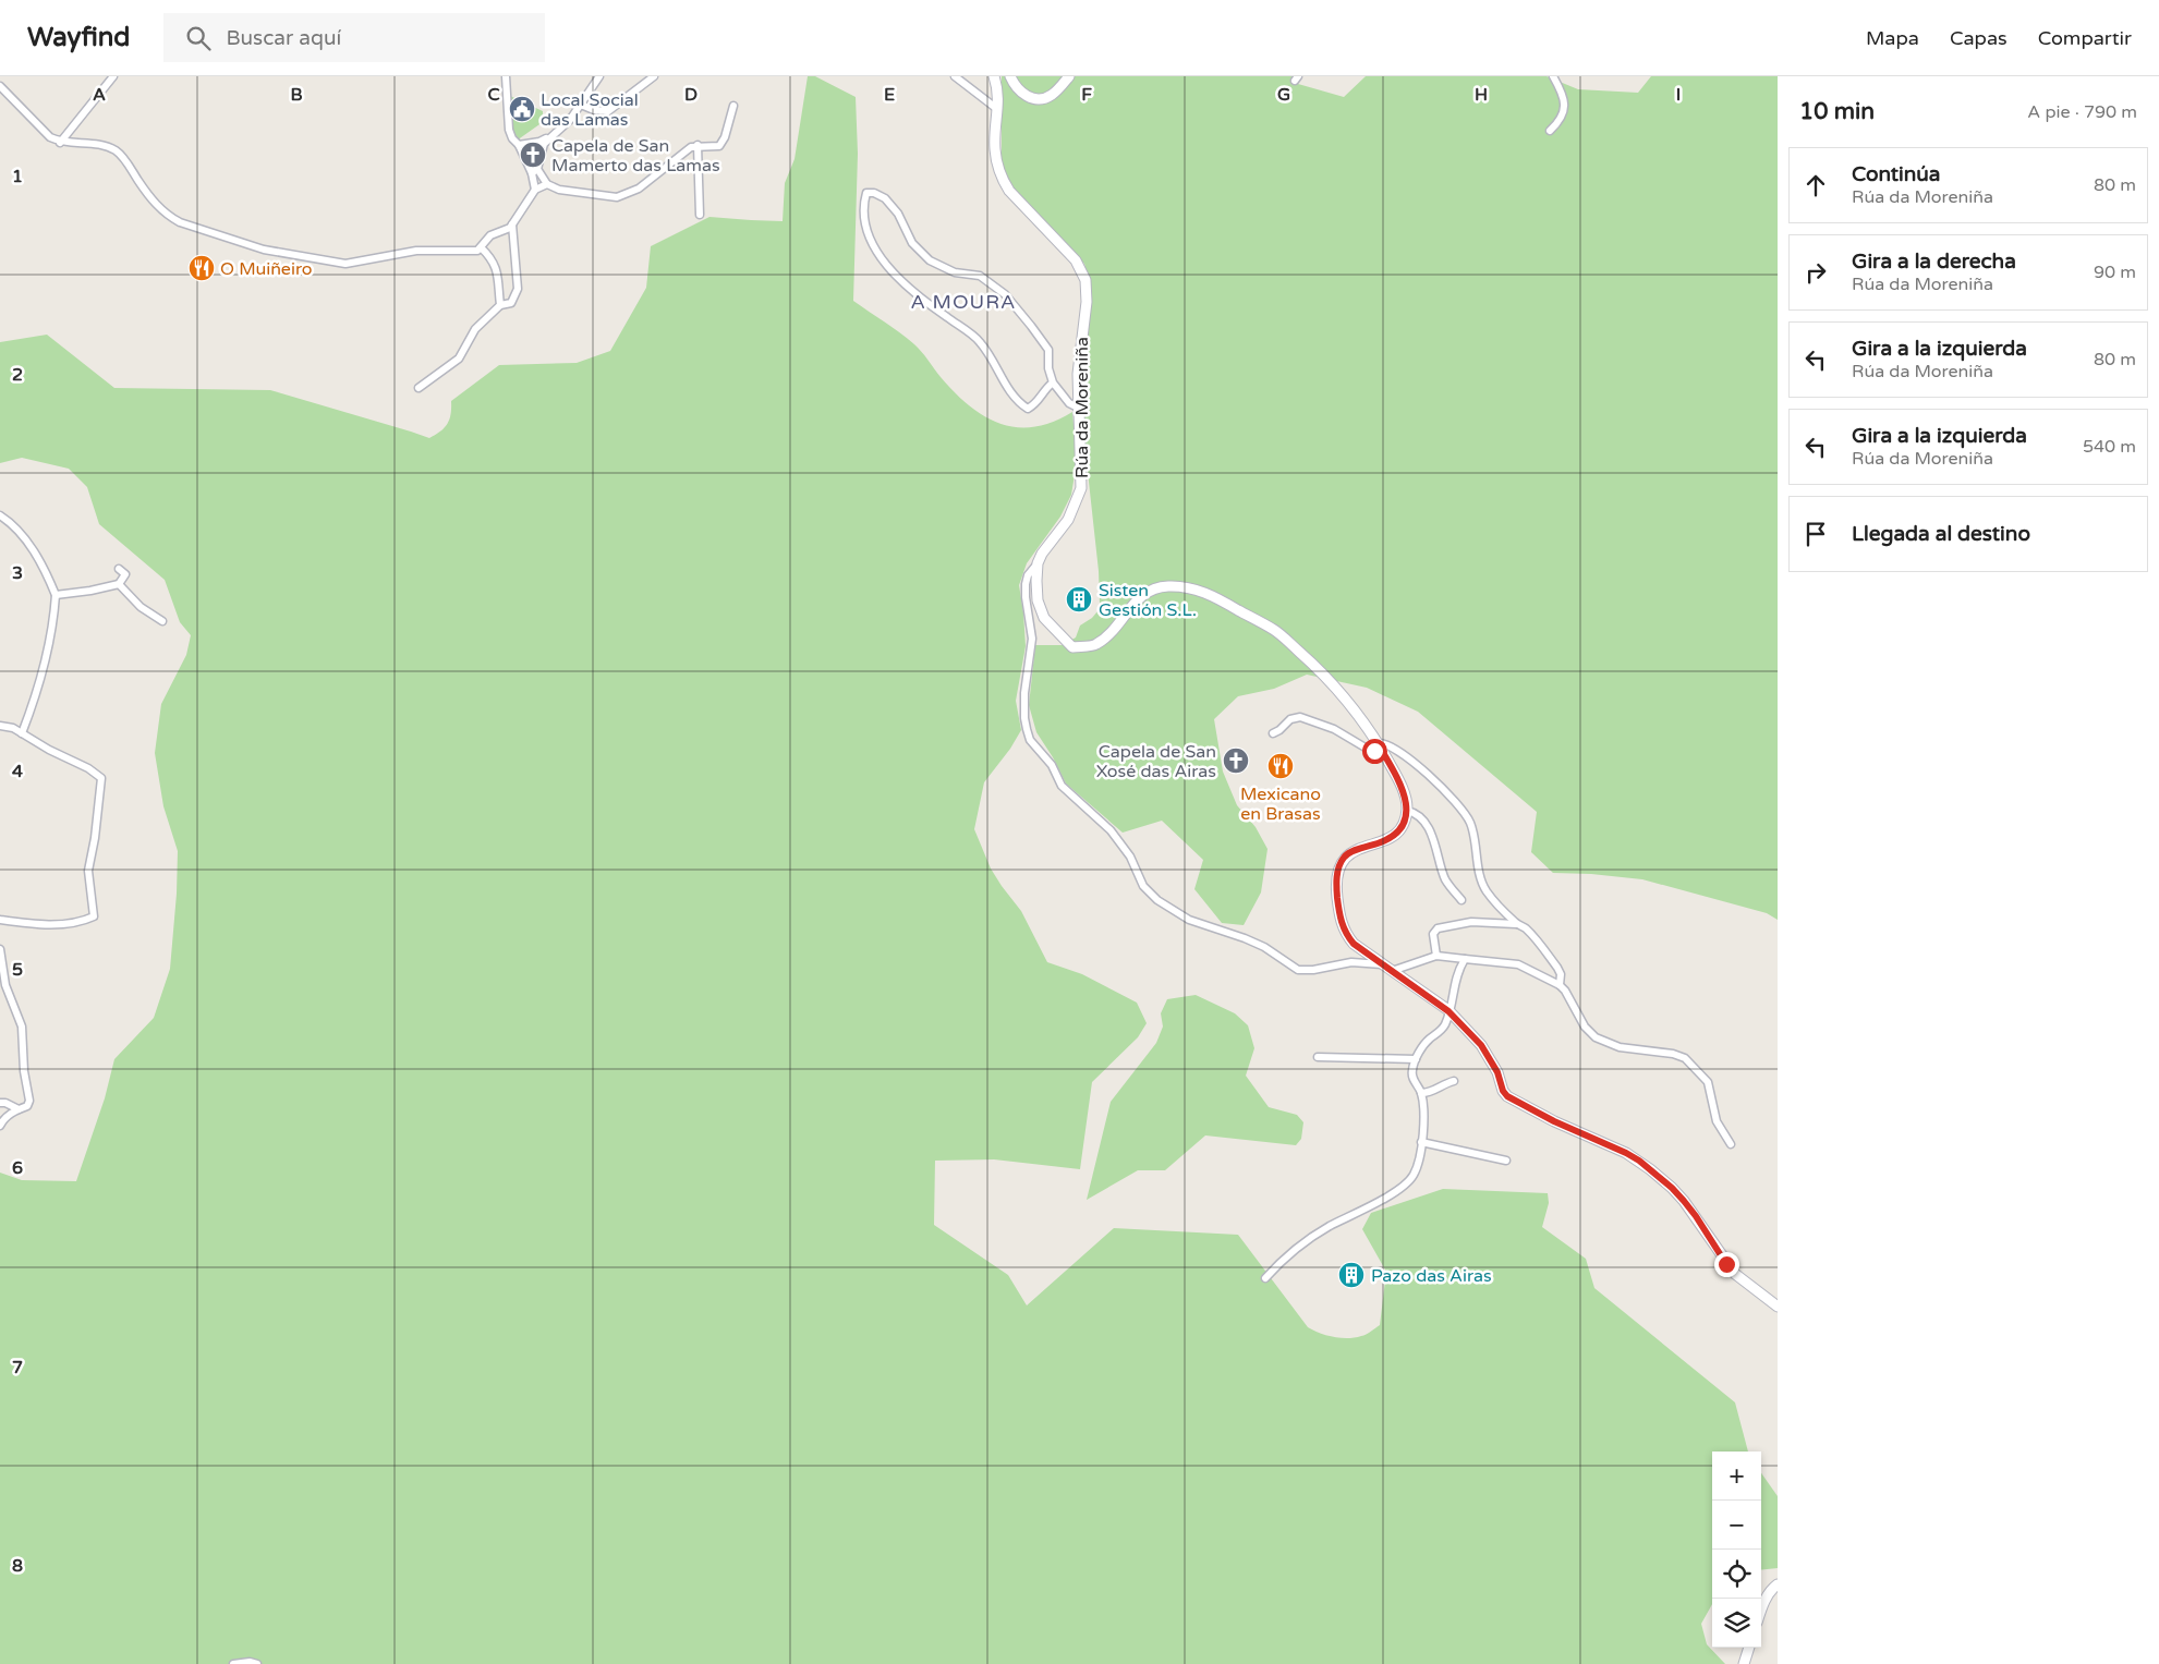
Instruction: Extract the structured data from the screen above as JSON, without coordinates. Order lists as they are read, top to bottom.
{
  "streets": {
    "street": ["Rúa da Moreniña"]
  },
  "districts": ["A MOURA"],
  "places": {
    "public building": ["Local Social das Lamas"],
    "church": ["Capela de San Mamerto das Lamas", "Capela de San Xosé das Airas"],
    "restaurant": ["O Muiñeiro", "Mexicano en Brasas"],
    "building": ["Sisten Gestión S.L.", "Pazo das Airas"]
  },
  "page": {
    "header": "Wayfind",
    "search": "Buscar aquí",
    "nav": ["Mapa", "Capas", "Compartir"],
    "heading": ["10 min", "A pie · 790 m"],
    "list": [
      ["Continúa", "Rúa da Moreniña", "80 m"],
      ["Gira a la derecha", "Rúa da Moreniña", "90 m"],
      ["Gira a la izquierda", "Rúa da Moreniña", "80 m"],
      ["Gira a la izquierda", "Rúa da Moreniña", "540 m"],
      "Llegada al destino"
    ],
    "map_buttons": ["+", "−"]
  },
  "grid": {
    "columns": [
      "A",
      "B",
      "C",
      "D",
      "E",
      "F",
      "G",
      "H",
      "I"
    ],
    "rows": [
      "1",
      "2",
      "3",
      "4",
      "5",
      "6",
      "7",
      "8"
    ]
  }
}
